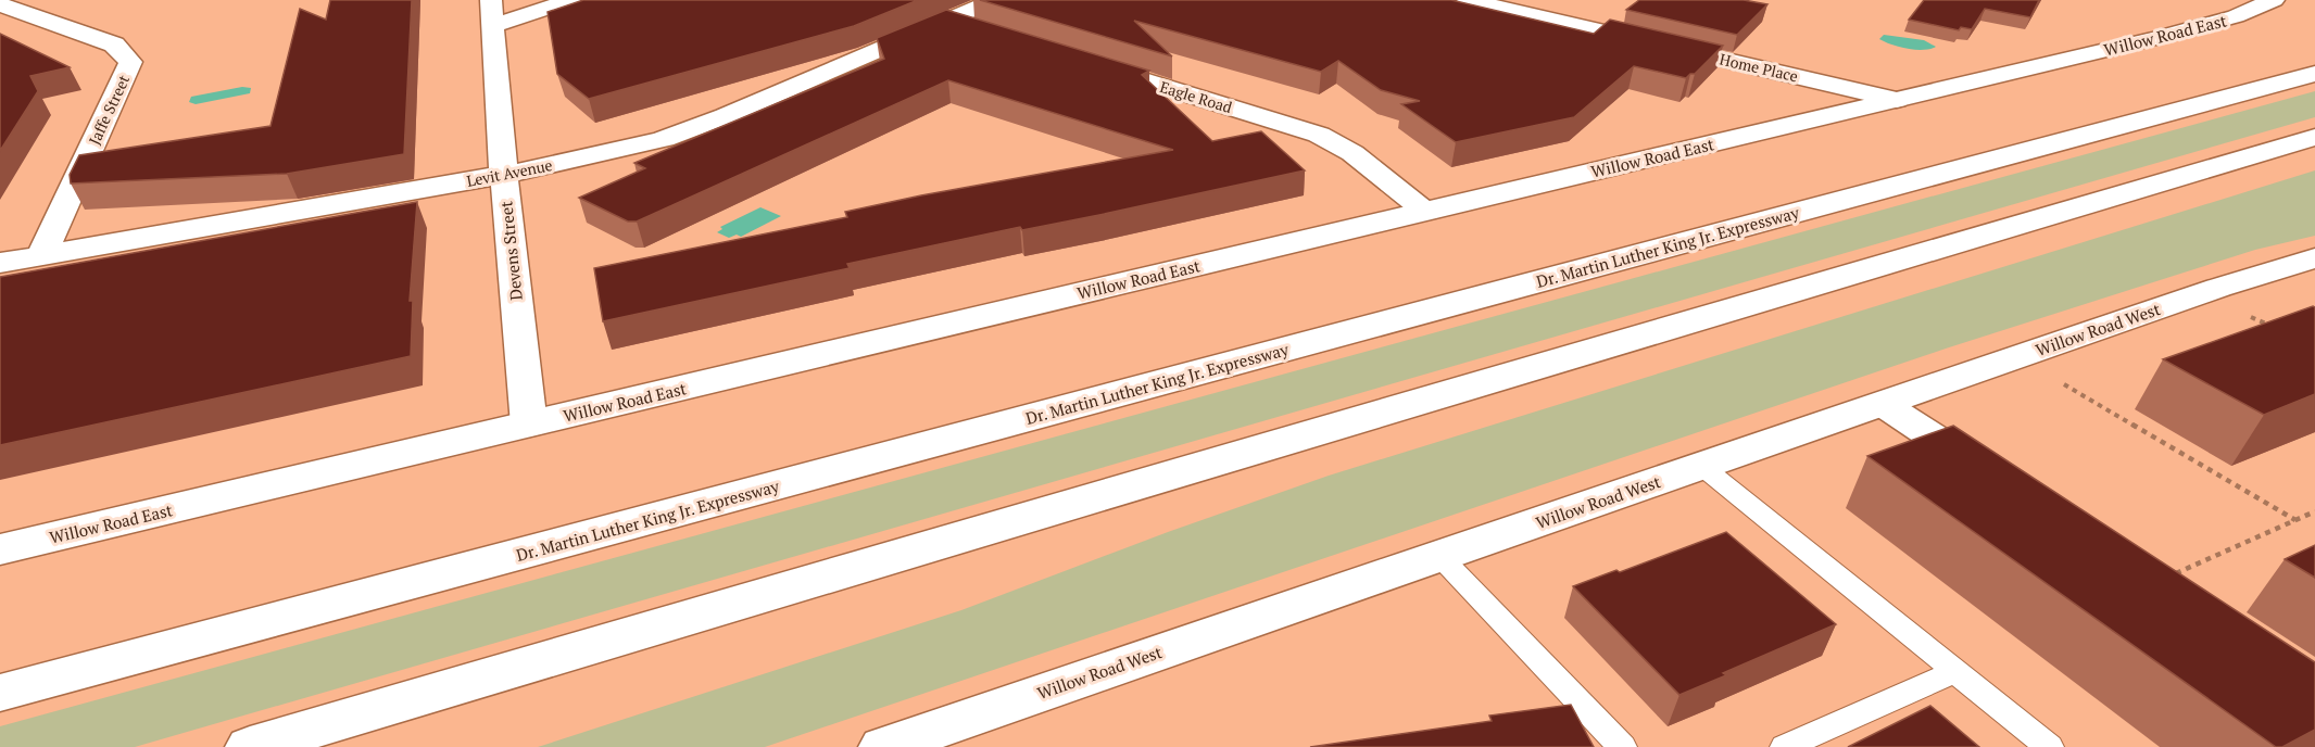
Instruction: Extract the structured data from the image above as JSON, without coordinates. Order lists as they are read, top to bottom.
{
  "streets": {
    "main road": [
      "Willow Road East",
      "Home Place",
      "Eagle Road",
      "Jaffe Street",
      "Levit Avenue",
      "Dr. Martin Luther King Jr. Expressway",
      "Devens Street",
      "Willow Road West"
    ]
  },
  "crossings": [
    ["Willow Road East", "Home Place"],
    ["Willow Road East", "Eagle Road"],
    ["Willow Road East", "Devens Street"],
    ["Jaffe Street", "Levit Avenue"],
    ["Levit Avenue", "Devens Street"]
  ]
}
